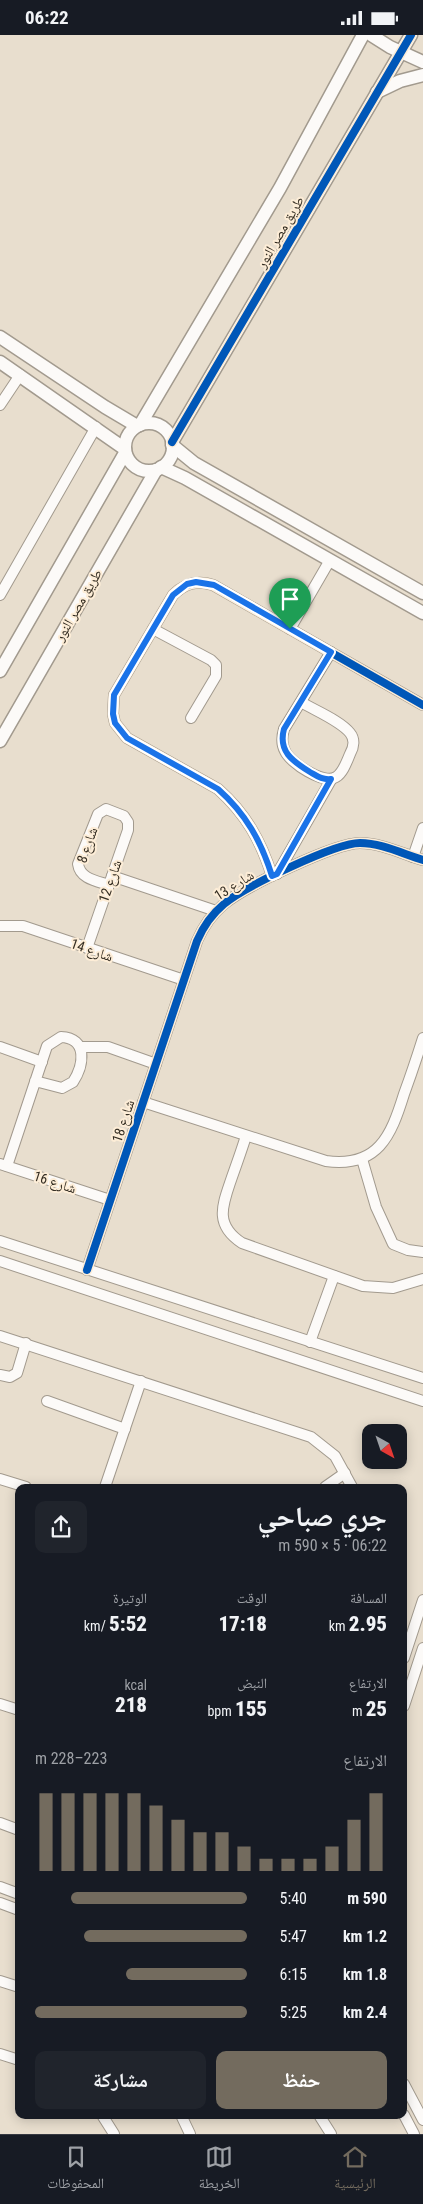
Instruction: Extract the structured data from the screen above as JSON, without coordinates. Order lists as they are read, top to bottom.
{
  "streets": {
    "street": [
      "طريق مصر النور",
      "شارع 8",
      "شارع 12",
      "شارع 13",
      "شارع 14",
      "شارع 18",
      "شارع 16"
    ]
  },
  "crossings": [
    ["شارع 8", "شارع 12"],
    ["شارع 12", "شارع 14"],
    ["شارع 13", "شارع 14"],
    ["شارع 13", "شارع 18"],
    ["شارع 14", "شارع 18"],
    ["شارع 18", "شارع 16"]
  ],
  "north": "bottom right",
  "page": {
    "status": "06:22",
    "heading": ["جري صباحي", "06:22 · 5 × 590 m"],
    "stats": [
      ["المسافة", "2.95 km"],
      ["الوقت", "17:18"],
      ["الوتيرة", "5:52 /km"],
      ["الارتفاع", "25 m"],
      ["النبض", "155 bpm"],
      ["kcal", "218"]
    ],
    "chart": ["الارتفاع", "223–228 m"],
    "list": [
      {
        "name": "590 m",
        "note": "5:40"
      },
      {
        "name": "1.2 km",
        "note": "5:47"
      },
      {
        "name": "1.8 km",
        "note": "6:15"
      },
      {
        "name": "2.4 km",
        "note": "5:25"
      }
    ],
    "buttons": ["حفظ", "مشاركة"],
    "tabs": ["الرئيسية", "الخريطة", "المحفوظات"]
  }
}
